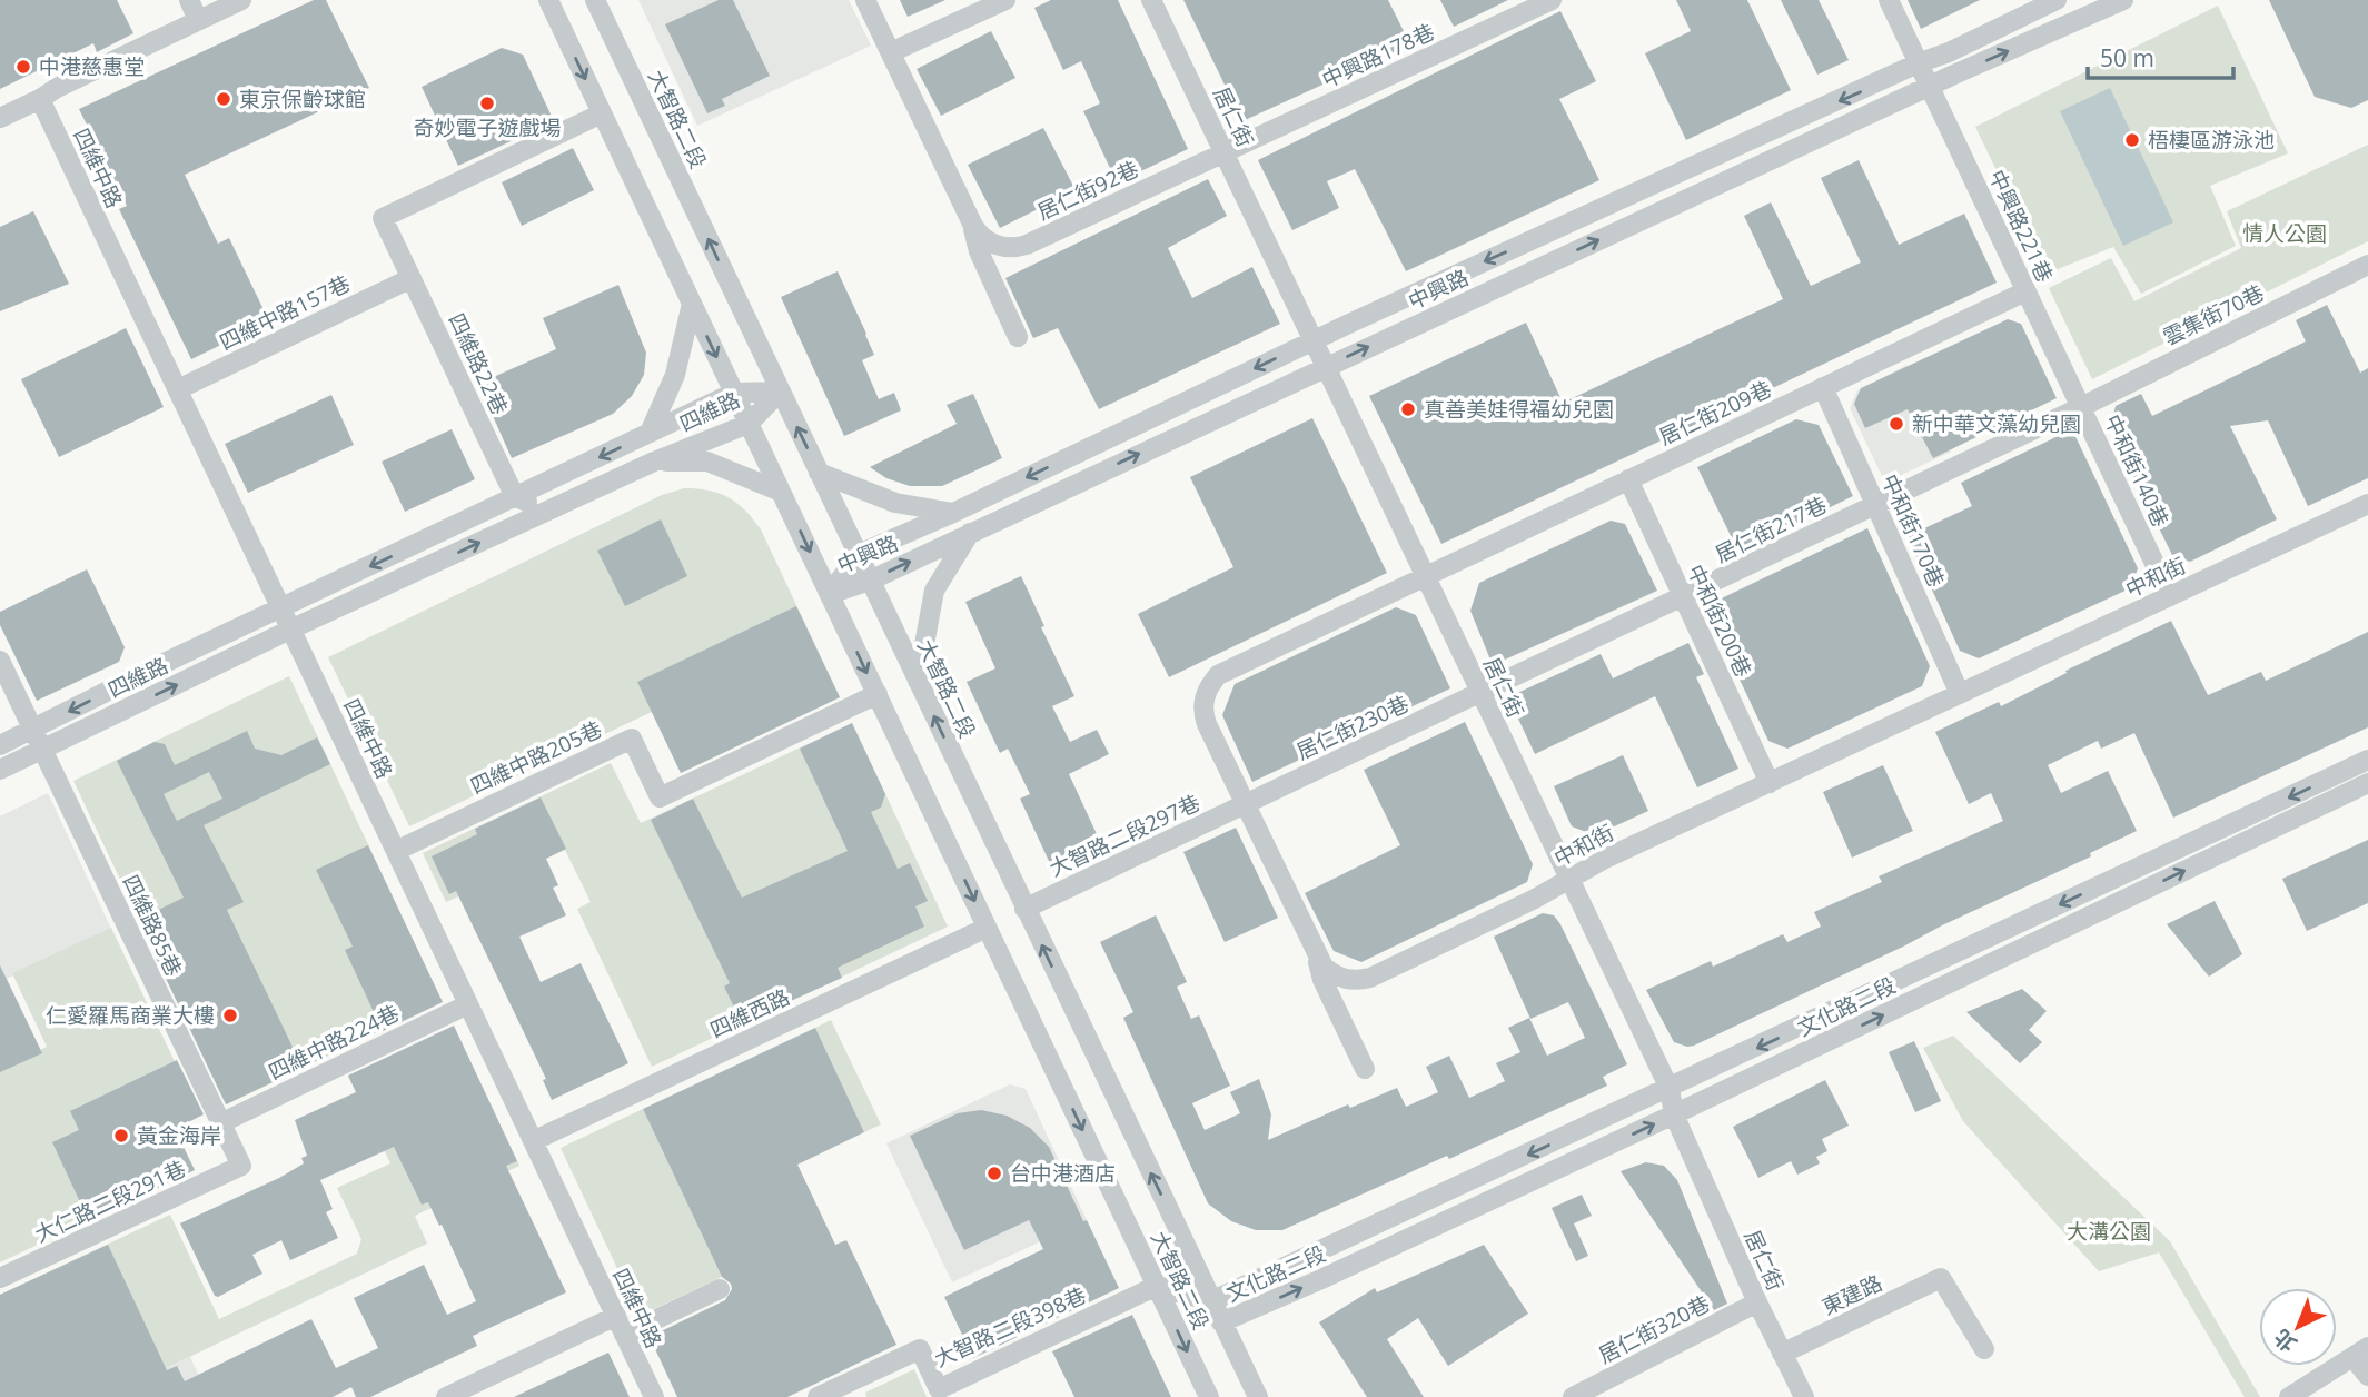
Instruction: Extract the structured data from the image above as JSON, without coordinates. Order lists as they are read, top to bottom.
{
  "streets": {
    "street": [
      "中興路178巷",
      "居仁街",
      "大智路二段",
      "四維中路",
      "居仁街92巷",
      "中興路221巷",
      "中興路",
      "四維中路157巷",
      "雲集街70巷",
      "四維路22巷",
      "四維路",
      "居仁街209巷",
      "中和街140巷",
      "居仁街217巷",
      "中和街170巷",
      "中和街",
      "中和街200巷",
      "居仁街230巷",
      "四維中路205巷",
      "大智路二段297巷",
      "四維路85巷",
      "文化路二段",
      "四維西路",
      "四維中路224巷",
      "大仁路二段291巷",
      "東建路",
      "大智路二段398巷",
      "居仁街320巷"
    ]
  },
  "crossings": [
    ["中興路178巷", "居仁街"],
    ["中興路178巷", "居仁街92巷"],
    ["居仁街", "居仁街92巷"],
    ["居仁街", "中興路"],
    ["居仁街", "居仁街209巷"],
    ["居仁街", "居仁街217巷"],
    ["居仁街", "中和街"],
    ["居仁街", "居仁街230巷"],
    ["居仁街", "文化路二段"],
    ["居仁街", "東建路"],
    ["居仁街", "居仁街320巷"],
    ["大智路二段", "中興路"],
    ["大智路二段", "四維路22巷"],
    ["大智路二段", "四維路"],
    ["大智路二段", "四維中路205巷"],
    ["大智路二段", "大智路二段297巷"],
    ["大智路二段", "文化路二段"],
    ["大智路二段", "四維西路"],
    ["大智路二段", "大智路二段398巷"],
    ["四維中路", "四維中路157巷"],
    ["四維中路", "四維路"],
    ["四維中路", "四維中路205巷"],
    ["四維中路", "四維西路"],
    ["四維中路", "四維中路224巷"],
    ["中興路221巷", "中興路"],
    ["中興路221巷", "雲集街70巷"],
    ["中興路221巷", "居仁街209巷"],
    ["中興路221巷", "中和街140巷"],
    ["中興路221巷", "居仁街217巷"],
    ["四維中路157巷", "四維路22巷"],
    ["雲集街70巷", "中和街140巷"],
    ["雲集街70巷", "居仁街217巷"],
    ["四維路22巷", "四維路"],
    ["四維路", "四維路85巷"],
    ["居仁街209巷", "中和街170巷"],
    ["居仁街209巷", "中和街200巷"],
    ["中和街140巷", "居仁街217巷"],
    ["中和街140巷", "中和街"],
    ["居仁街217巷", "中和街170巷"],
    ["居仁街217巷", "中和街200巷"],
    ["居仁街217巷", "居仁街230巷"],
    ["中和街170巷", "中和街"],
    ["中和街", "中和街200巷"],
    ["居仁街230巷", "大智路二段297巷"],
    ["四維路85巷", "四維中路224巷"],
    ["四維路85巷", "大仁路二段291巷"],
    ["文化路二段", "大智路二段398巷"]
  ],
  "parks": ["情人公園", "大溝公園"],
  "places": [
    "中港慈惠堂",
    "東京保齡球館",
    "奇妙電子遊戲場",
    "梧棲區游泳池",
    "真善美娃得福幼兒園",
    "新中華文藻幼兒園",
    "仁愛羅馬商業大樓",
    "黃金海岸",
    "台中港酒店"
  ],
  "scale_bar": "50 m",
  "north": "bottom left"
}
